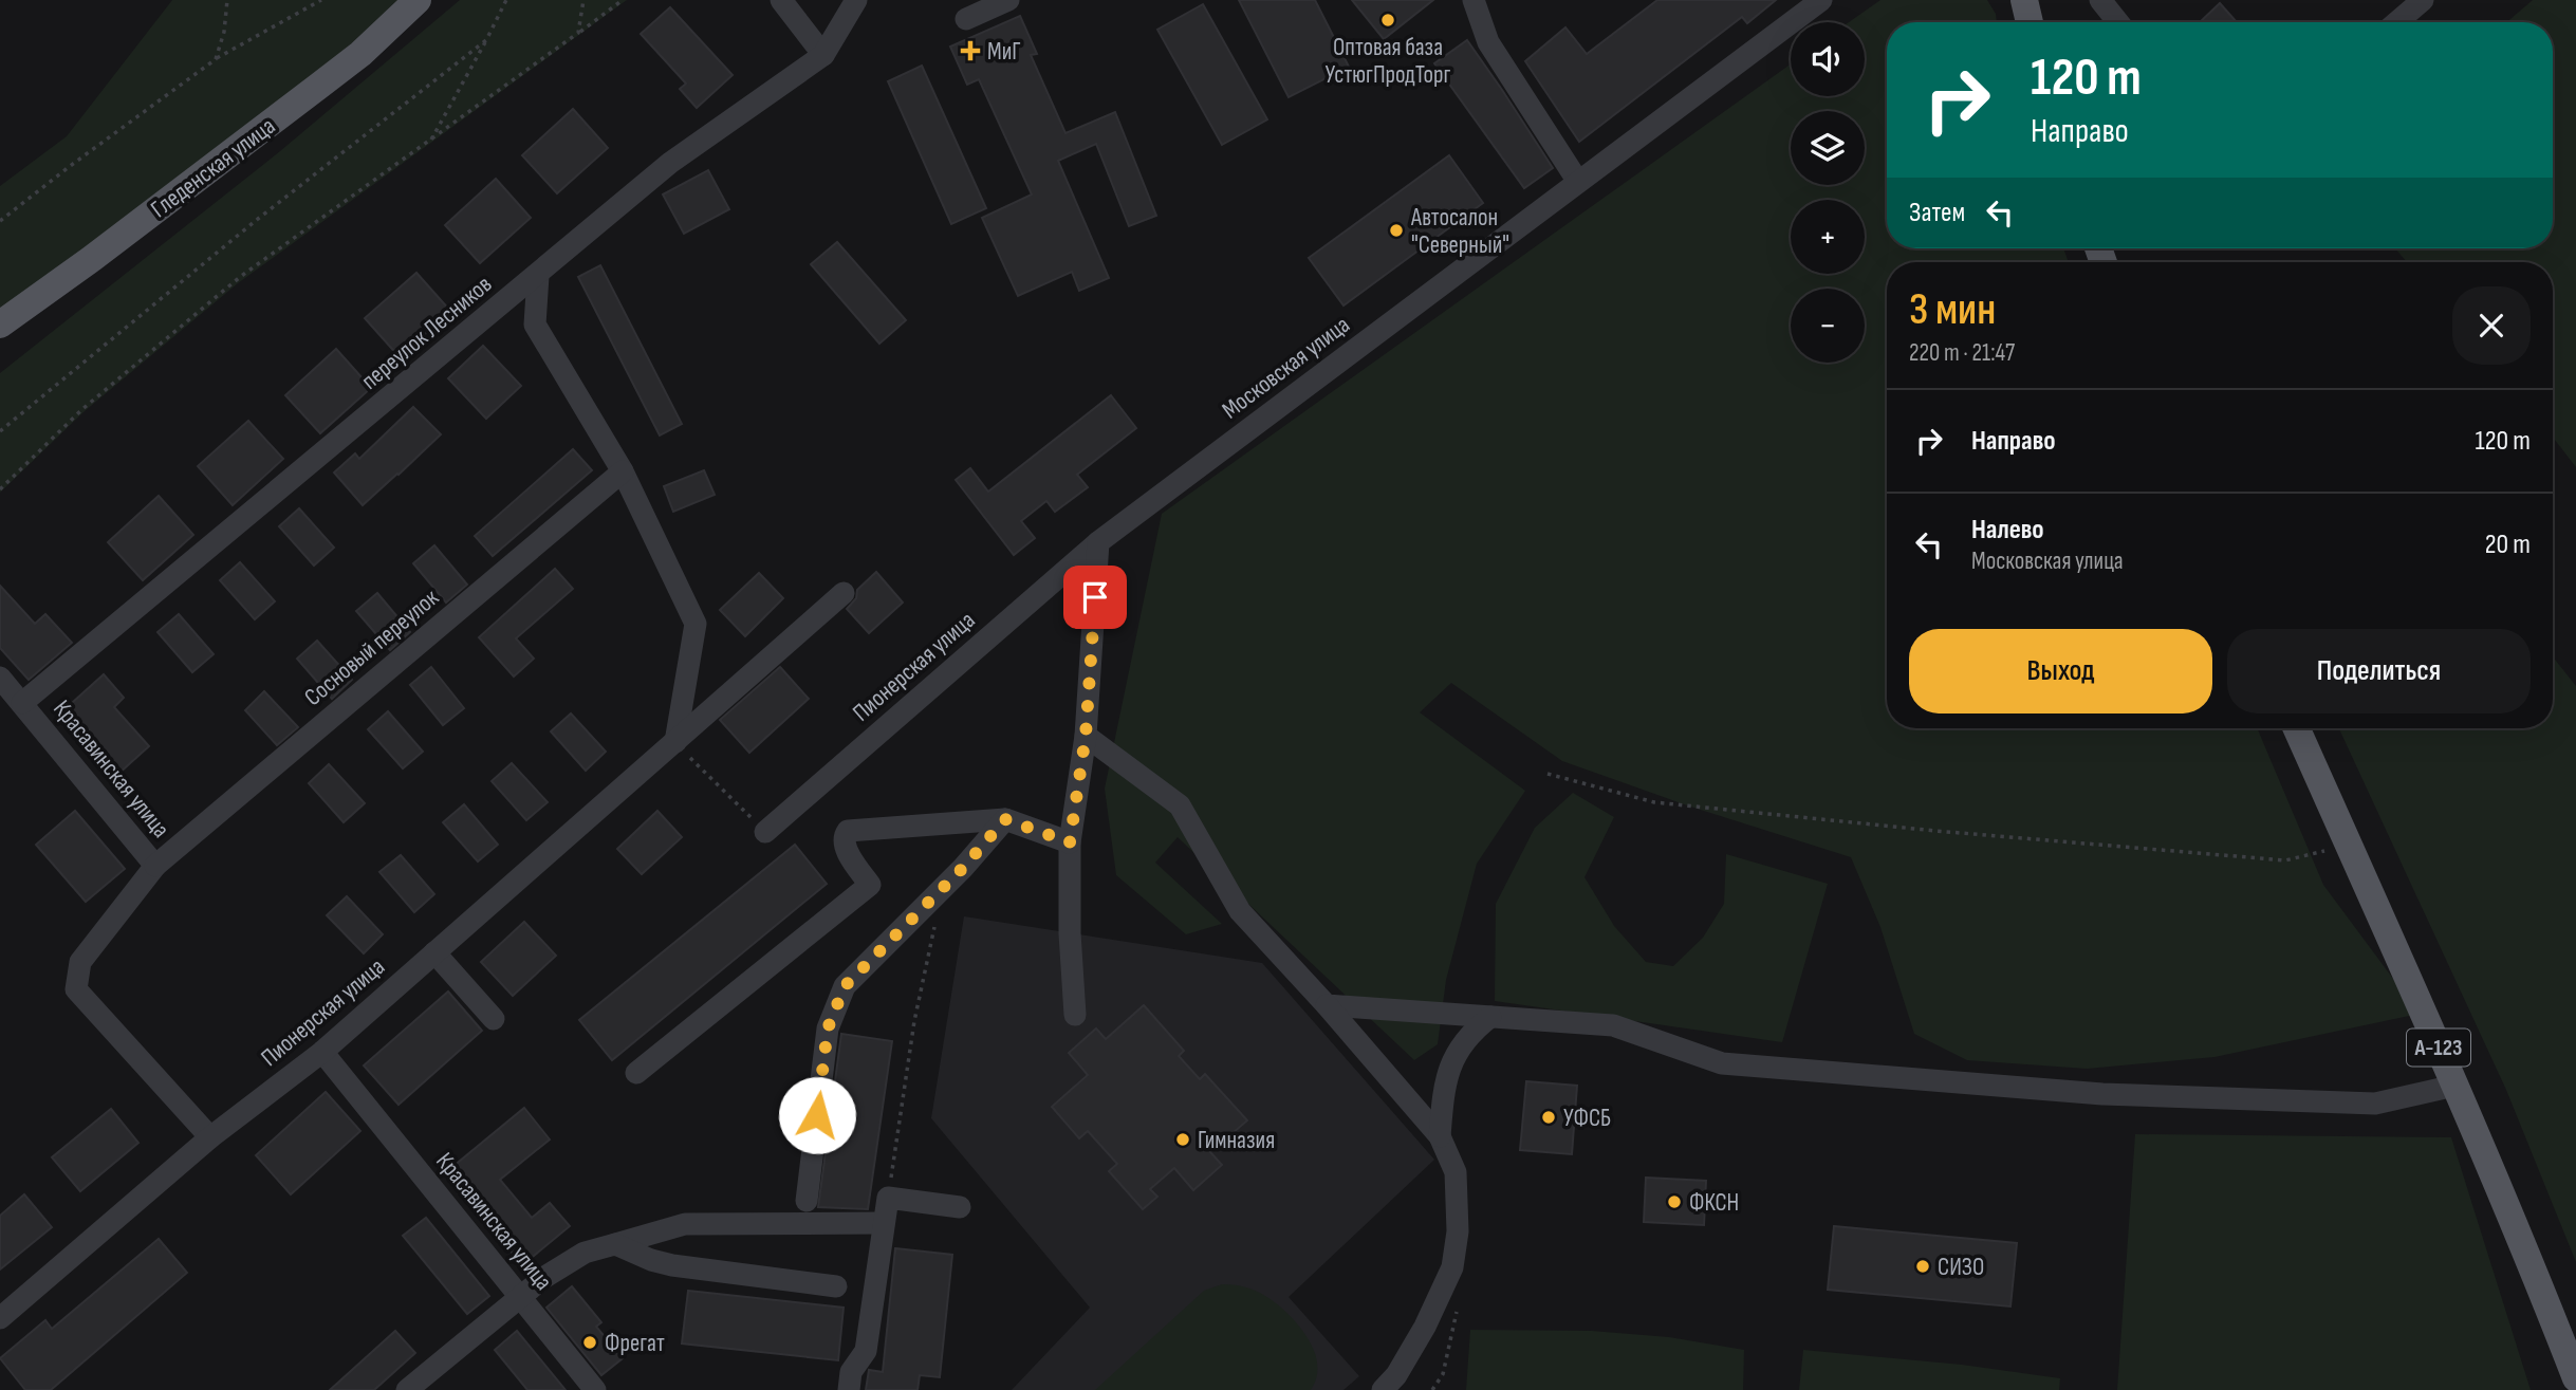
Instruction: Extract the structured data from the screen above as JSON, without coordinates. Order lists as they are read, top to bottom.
{
  "streets": {
    "main road": ["Гледенская улица", "А-123"],
    "street": [
      "переулок Лесников",
      "Московская улица",
      "Сосновый переулок",
      "Пионерская улица",
      "Красавинская улица"
    ]
  },
  "crossings": [
    ["переулок Лесников", "Красавинская улица"],
    ["Московская улица", "Пионерская улица"],
    ["Сосновый переулок", "Красавинская улица"],
    ["Пионерская улица", "Красавинская улица"]
  ],
  "places": {
    "other": [
      "Оптовая база УстюгПродТорг",
      "Автосалон \"Северный\"",
      "УФСБ",
      "Гимназия",
      "ФКСН",
      "СИЗО",
      "Фрегат"
    ],
    "health": ["МиГ"]
  },
  "page": {
    "map_buttons": ["+", "−"],
    "turn": ["120 m", "Направо"],
    "then": "Затем",
    "heading": ["3 мин", "220 m · 21:47"],
    "list": [
      {
        "name": "Направо",
        "value": "120 m"
      },
      {
        "name": "Налево",
        "note": "Московская улица",
        "value": "20 m"
      }
    ],
    "buttons": ["Выход", "Поделиться"]
  }
}
